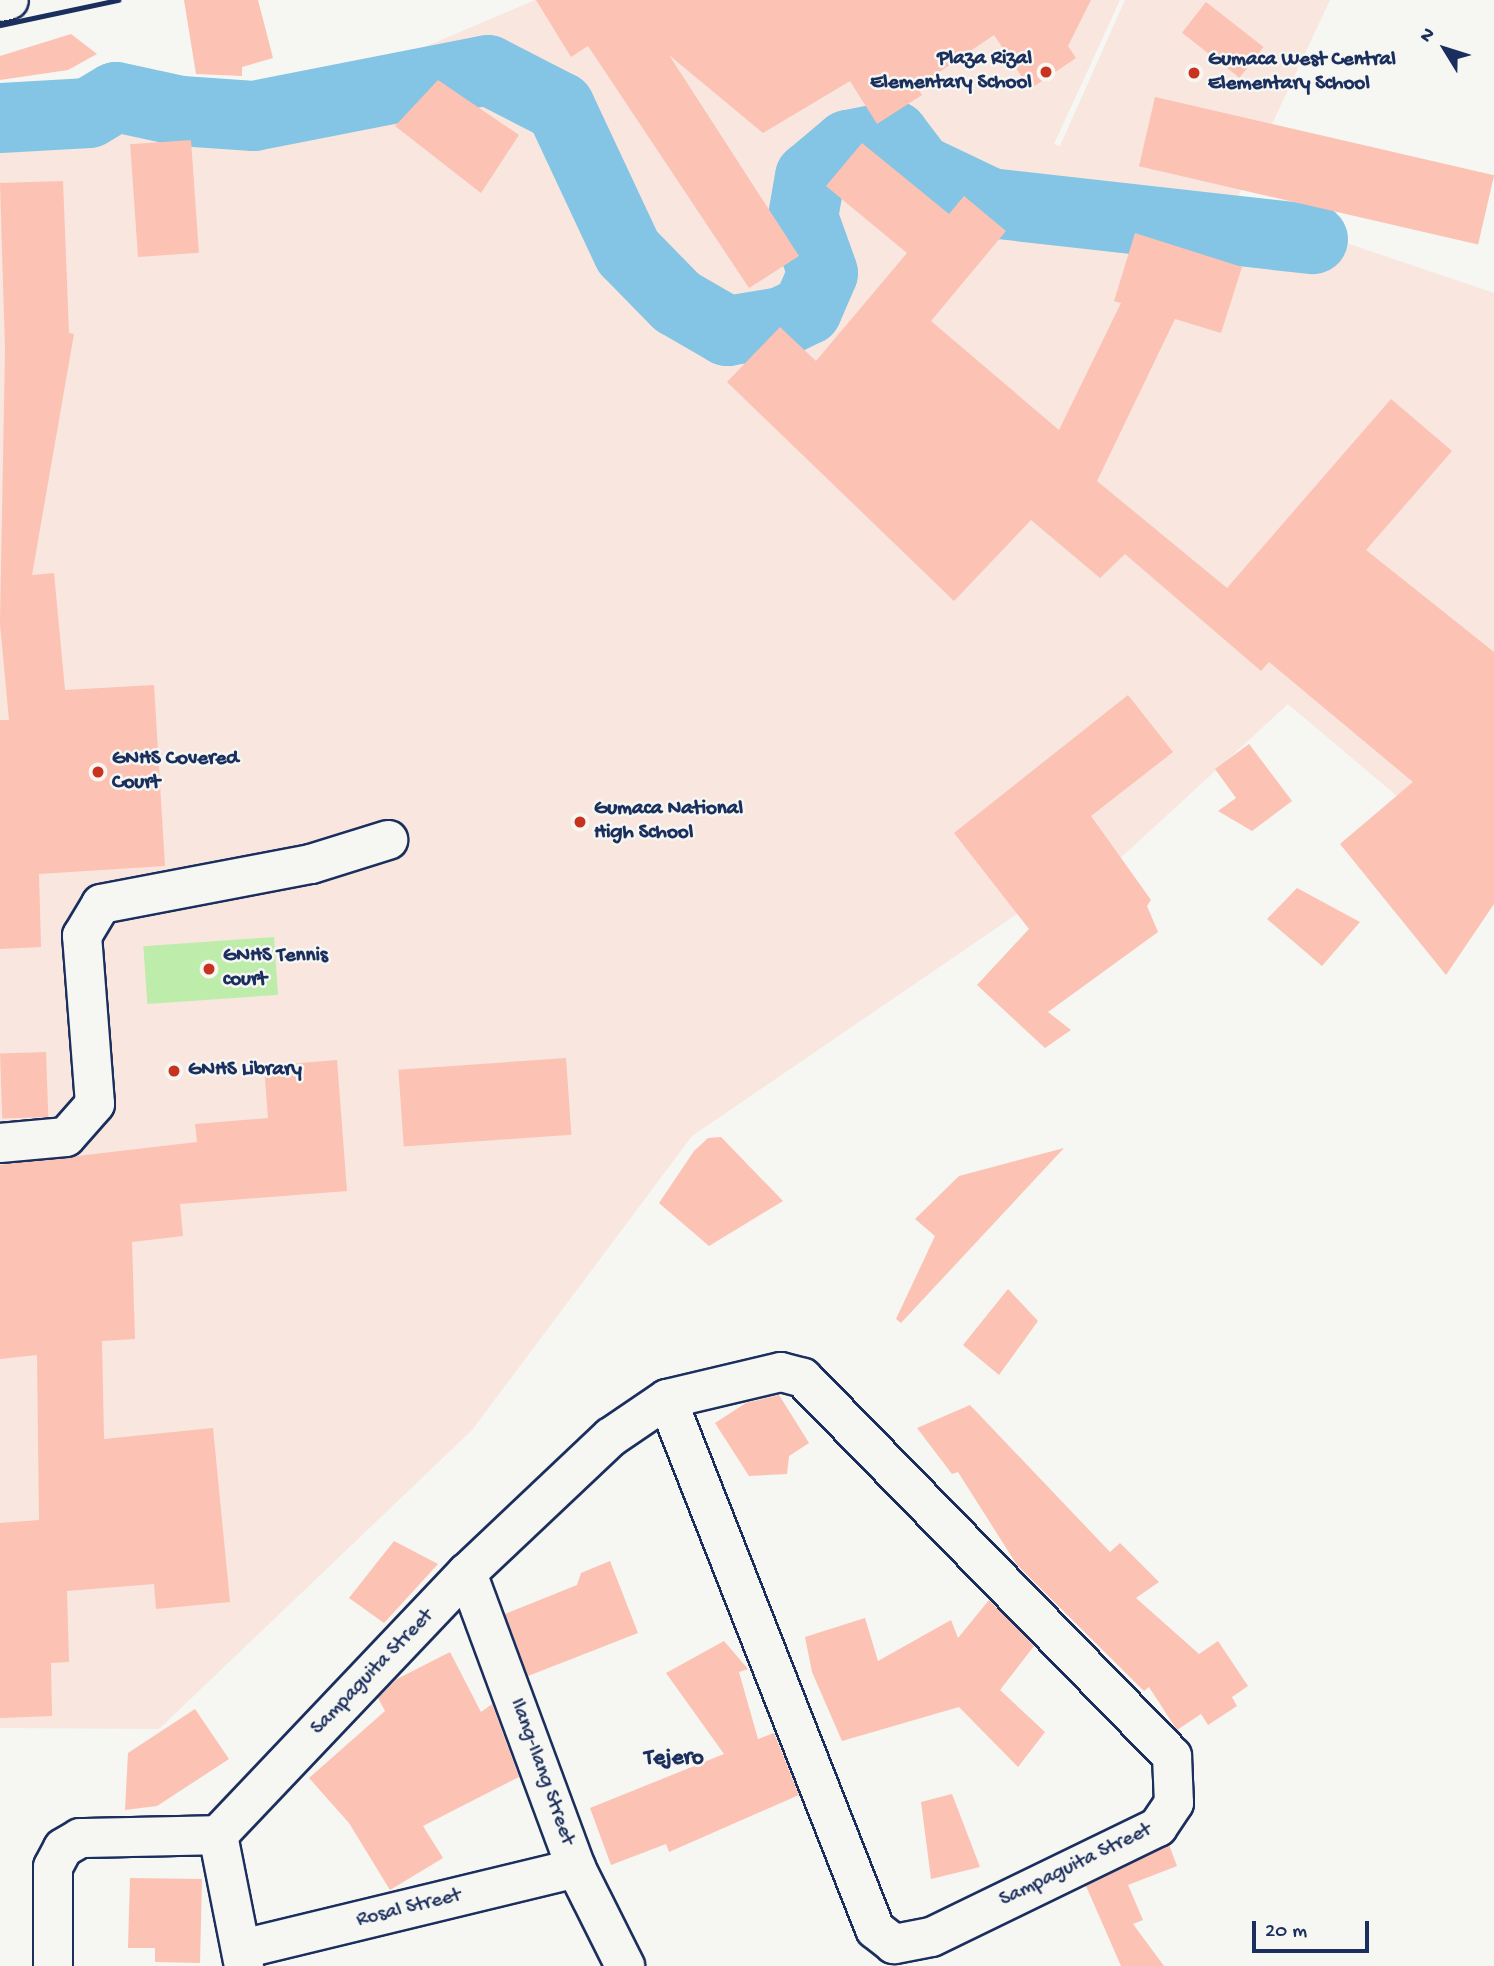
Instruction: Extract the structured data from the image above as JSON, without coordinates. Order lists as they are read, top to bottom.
{
  "streets": {
    "street": ["Sampaguita Street", "Ilang-Ilang Street", "Rosal Street"]
  },
  "crossings": [
    ["Sampaguita Street", "Ilang-Ilang Street"],
    ["Ilang-Ilang Street", "Rosal Street"]
  ],
  "districts": ["Tejero"],
  "places": [
    "Plaza Rizal Elementary School",
    "Gumaca West Central Elementary School",
    "GNHS Covered Court",
    "Gumaca National High School",
    "GNHS Tennis court",
    "GNHS Library"
  ],
  "scale_bar": "20 m",
  "north": "top left"
}
